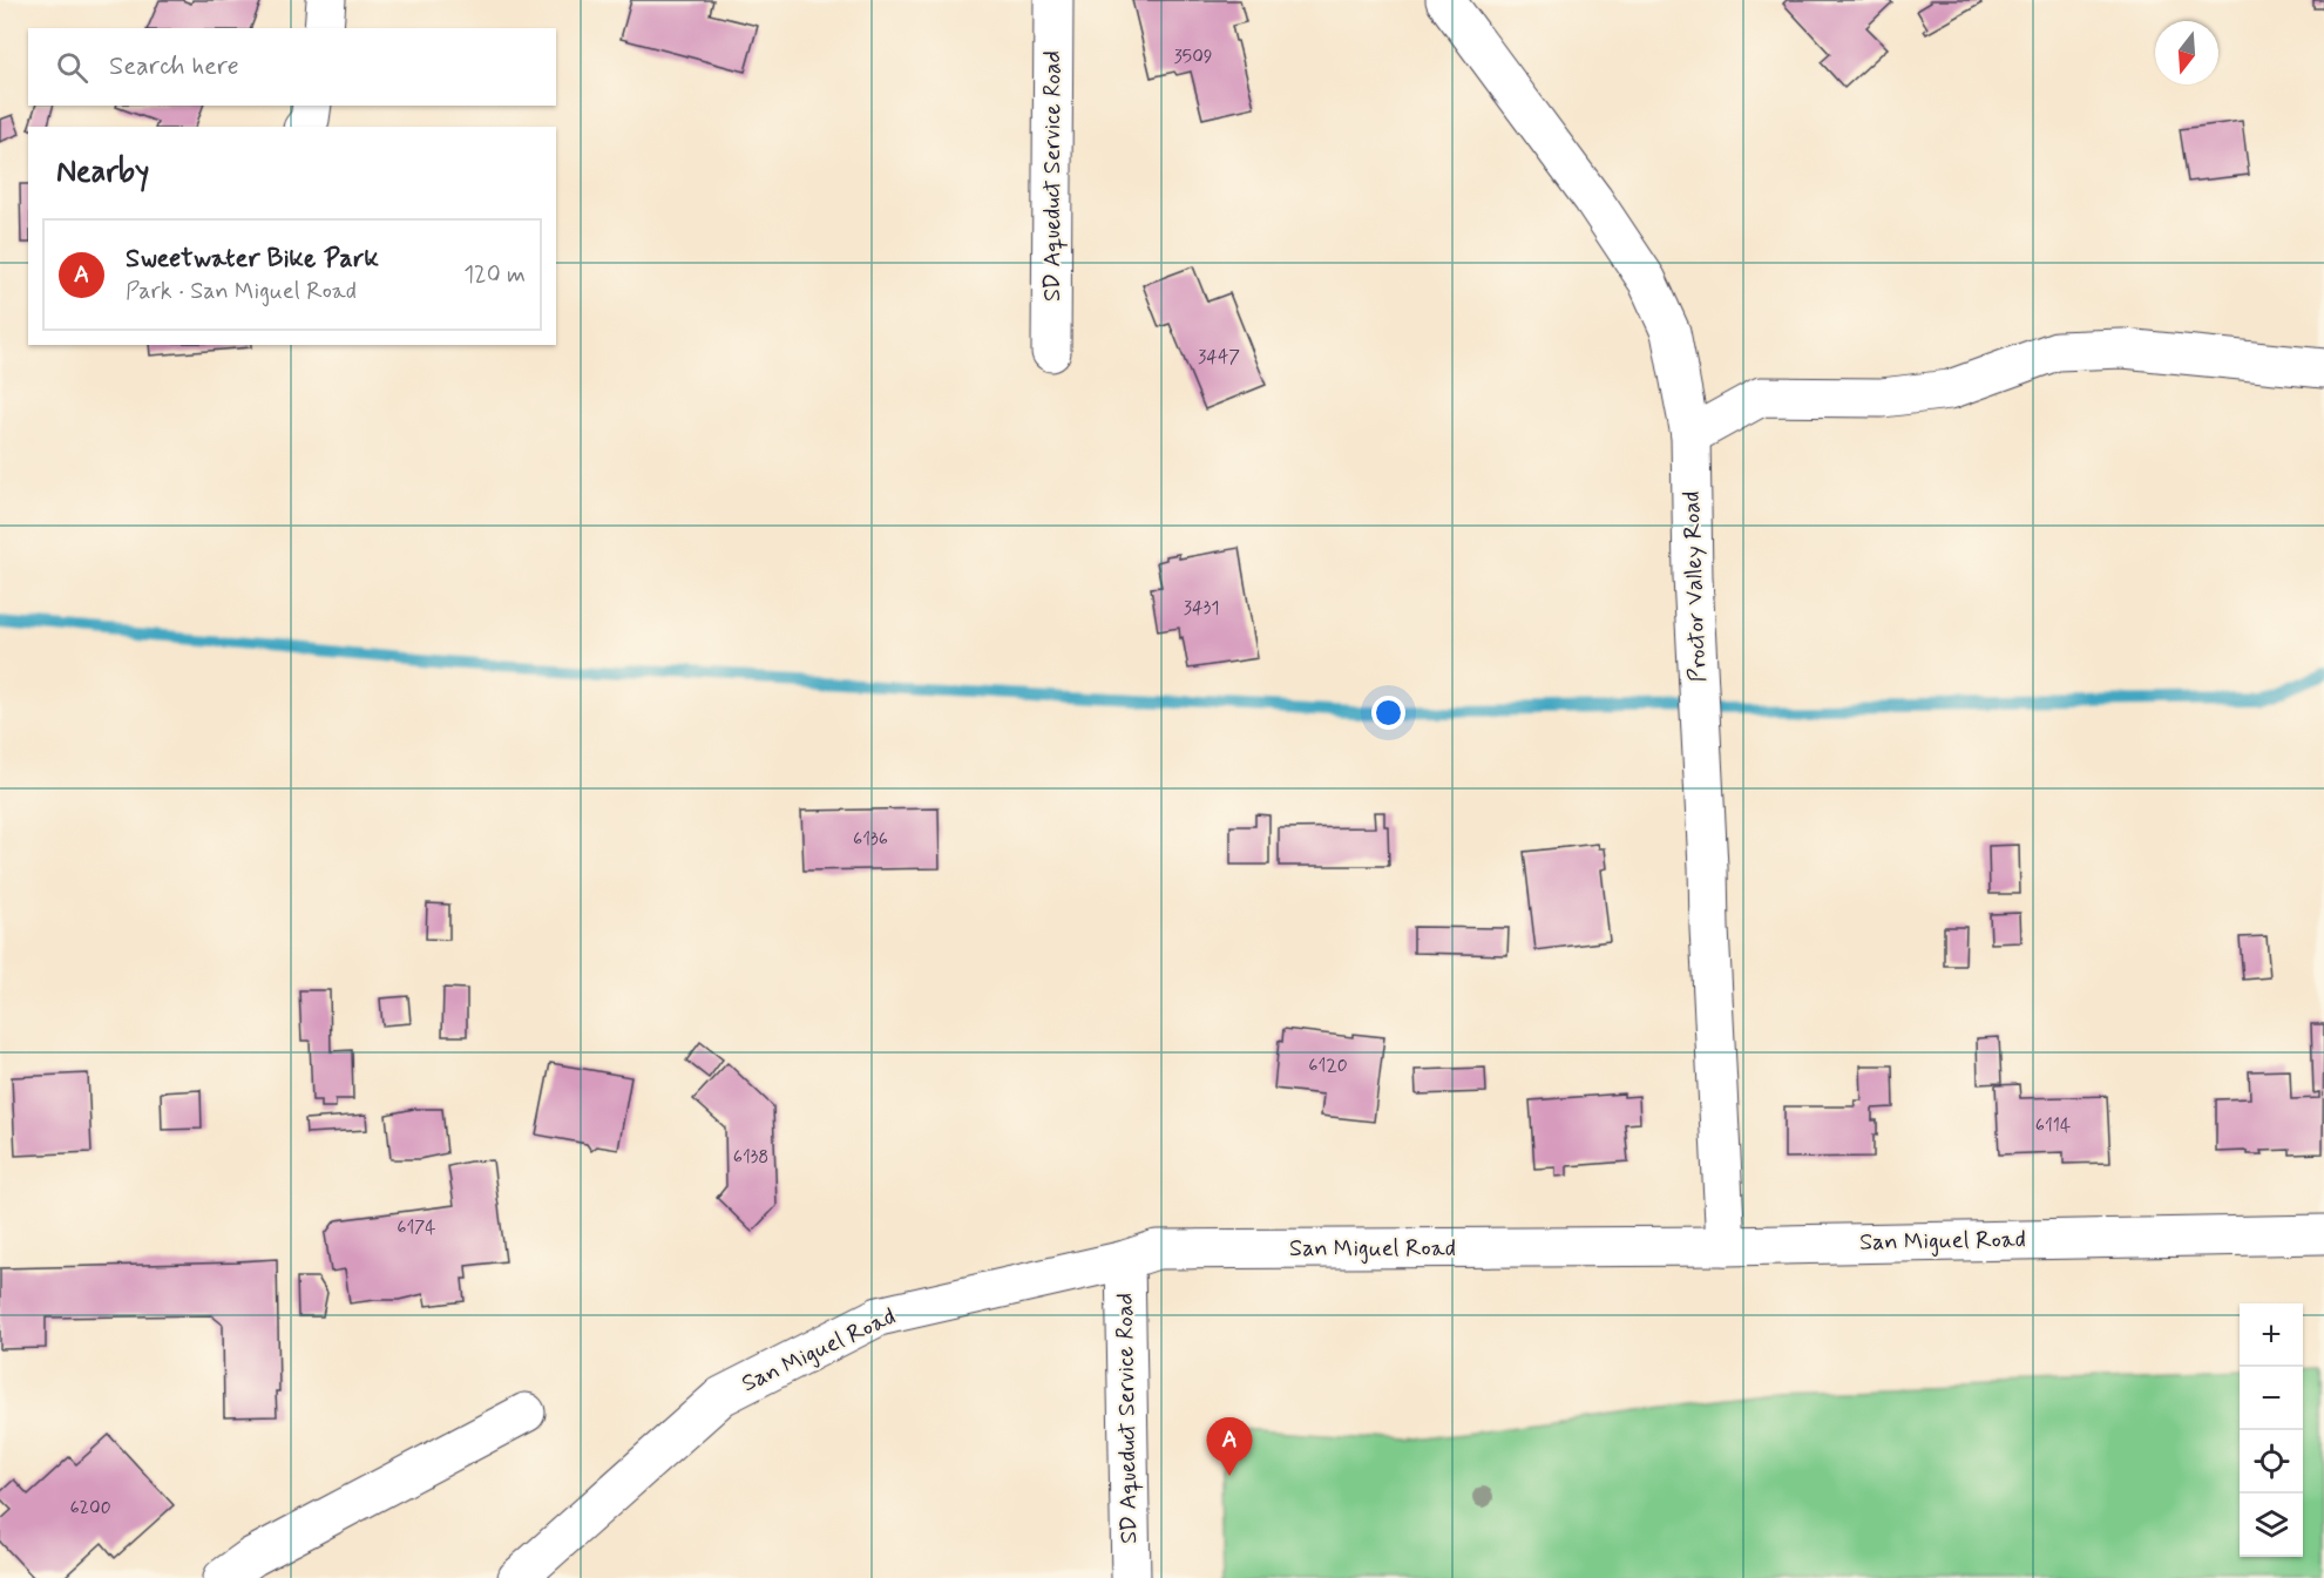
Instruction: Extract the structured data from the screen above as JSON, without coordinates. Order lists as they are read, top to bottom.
{
  "streets": {
    "street": ["SD Aqueduct Service Road", "Proctor Valley Road", "San Miguel Road"]
  },
  "crossings": [
    ["SD Aqueduct Service Road", "San Miguel Road"],
    ["Proctor Valley Road", "San Miguel Road"]
  ],
  "house_numbers": [
    "3509",
    "3447",
    "3431",
    "6136",
    "6120",
    "6114",
    "6138",
    "6174",
    "6200"
  ],
  "north": "bottom",
  "page": {
    "search": "Search here",
    "heading": "Nearby",
    "list": [
      {
        "mark": "A",
        "name": "Sweetwater Bike Park",
        "note": "Park · San Miguel Road",
        "value": "120 m"
      }
    ],
    "map_buttons": ["+", "−"],
    "pins": "A"
  }
}
